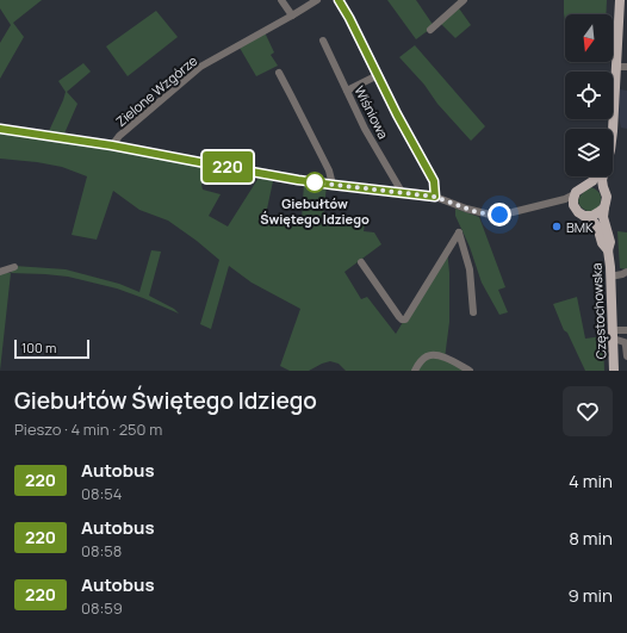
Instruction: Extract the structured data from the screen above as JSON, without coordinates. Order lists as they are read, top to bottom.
{
  "streets": {
    "main road": ["Częstochowska"],
    "street": ["Zielone Wzgórze", "Wiśniowa"]
  },
  "places": ["Giebułtów Świętego Idziego", "BMK"],
  "lines": ["bus line 220"],
  "scale_bar": "100 m",
  "north": "bottom",
  "page": {
    "on_map": "220",
    "scale": "100 m",
    "heading": ["Giebułtów Świętego Idziego", "Pieszo · 4 min · 250 m"],
    "list": [
      {
        "mark": "220",
        "name": "Autobus",
        "note": "08:54",
        "value": "4 min"
      },
      {
        "mark": "220",
        "name": "Autobus",
        "note": "08:58",
        "value": "8 min"
      },
      {
        "mark": "220",
        "name": "Autobus",
        "note": "08:59",
        "value": "9 min"
      }
    ]
  }
}
